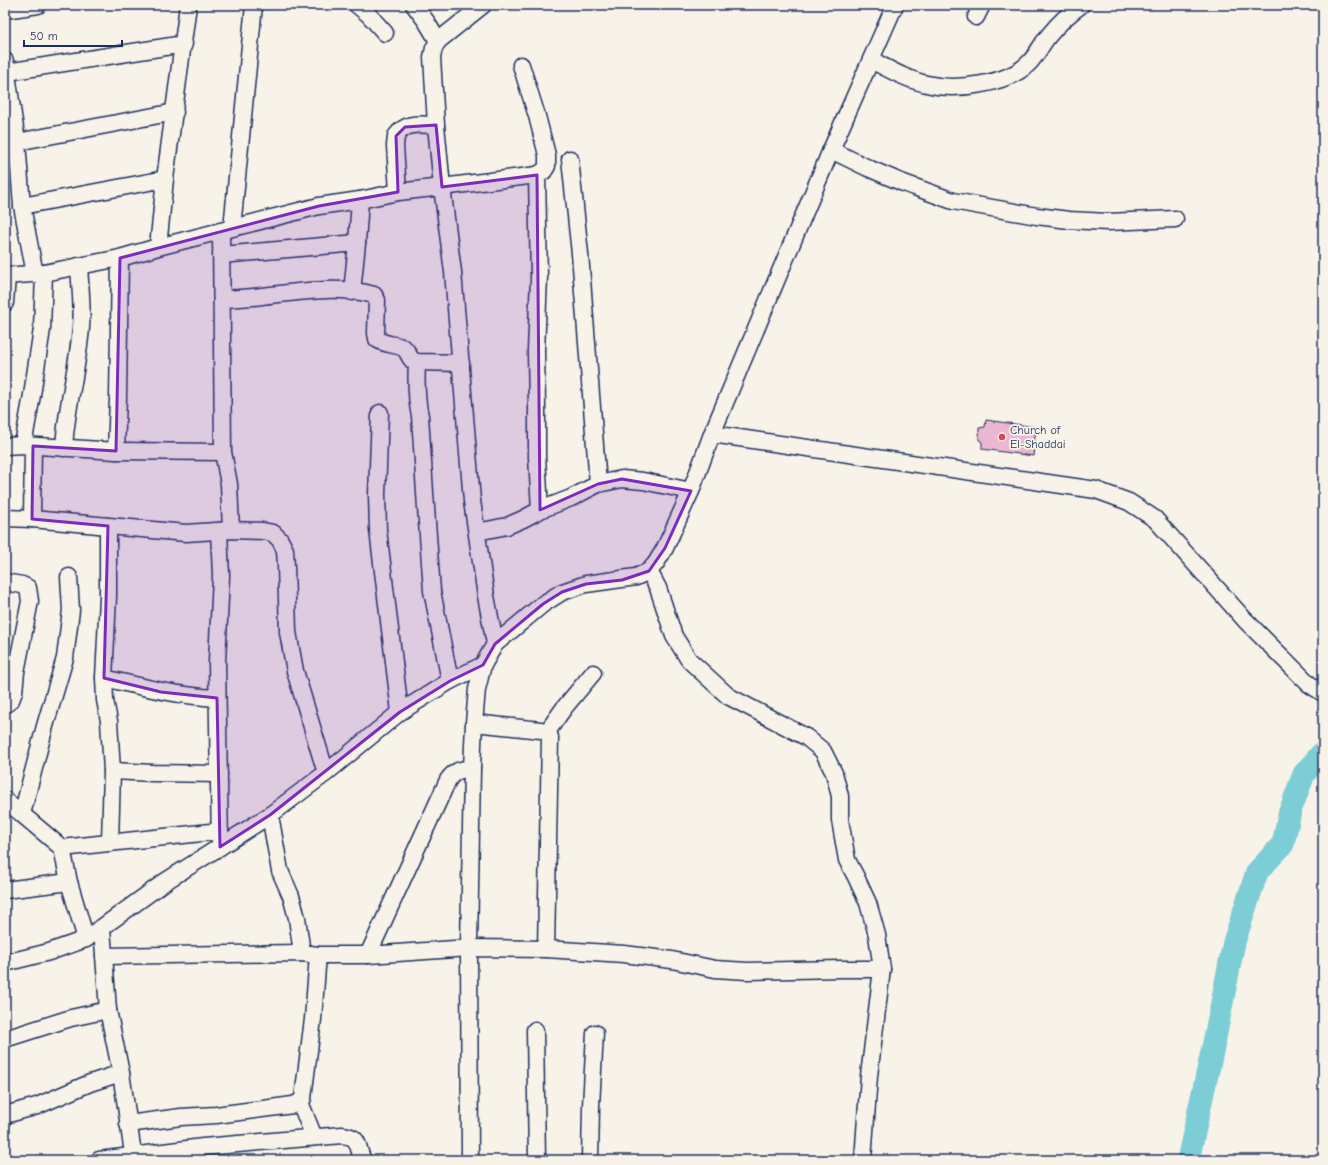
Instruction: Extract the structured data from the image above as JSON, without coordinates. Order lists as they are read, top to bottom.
{
  "places": ["Church of El-Shaddai"],
  "scale_bar": "50 m"
}
